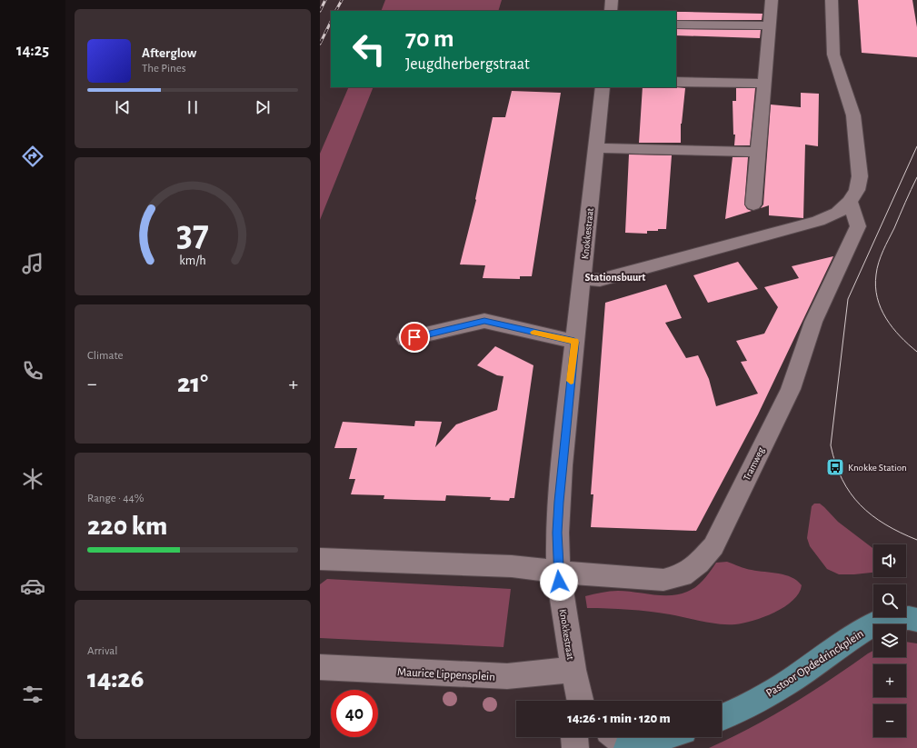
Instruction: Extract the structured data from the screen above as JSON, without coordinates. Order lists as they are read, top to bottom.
{
  "streets": {
    "main road": ["Pastoor Opdedrinckplein"],
    "street": ["Knokkestraat", "Tramweg", "Maurice Lippensplein"]
  },
  "crossings": [
    ["Knokkestraat", "Tramweg"],
    ["Knokkestraat", "Maurice Lippensplein"]
  ],
  "districts": ["Stationsbuurt"],
  "places": {
    "bus stop": ["Knokke Station"]
  },
  "page": {
    "tabs": "14:25",
    "turn": ["70 m", "Jeugdherbergstraat"],
    "song": ["Afterglow", "The Pines"],
    "tile": [
      "Climate",
      ["Range · 44%", "220 km"],
      ["Arrival", "14:26"]
    ],
    "heat": ["−", "21°", "+"],
    "map_buttons": ["+", "−"],
    "limit": "40",
    "trip": "14:26 · 1 min · 120 m",
    "gauge": ["37", "km/h"]
  }
}
